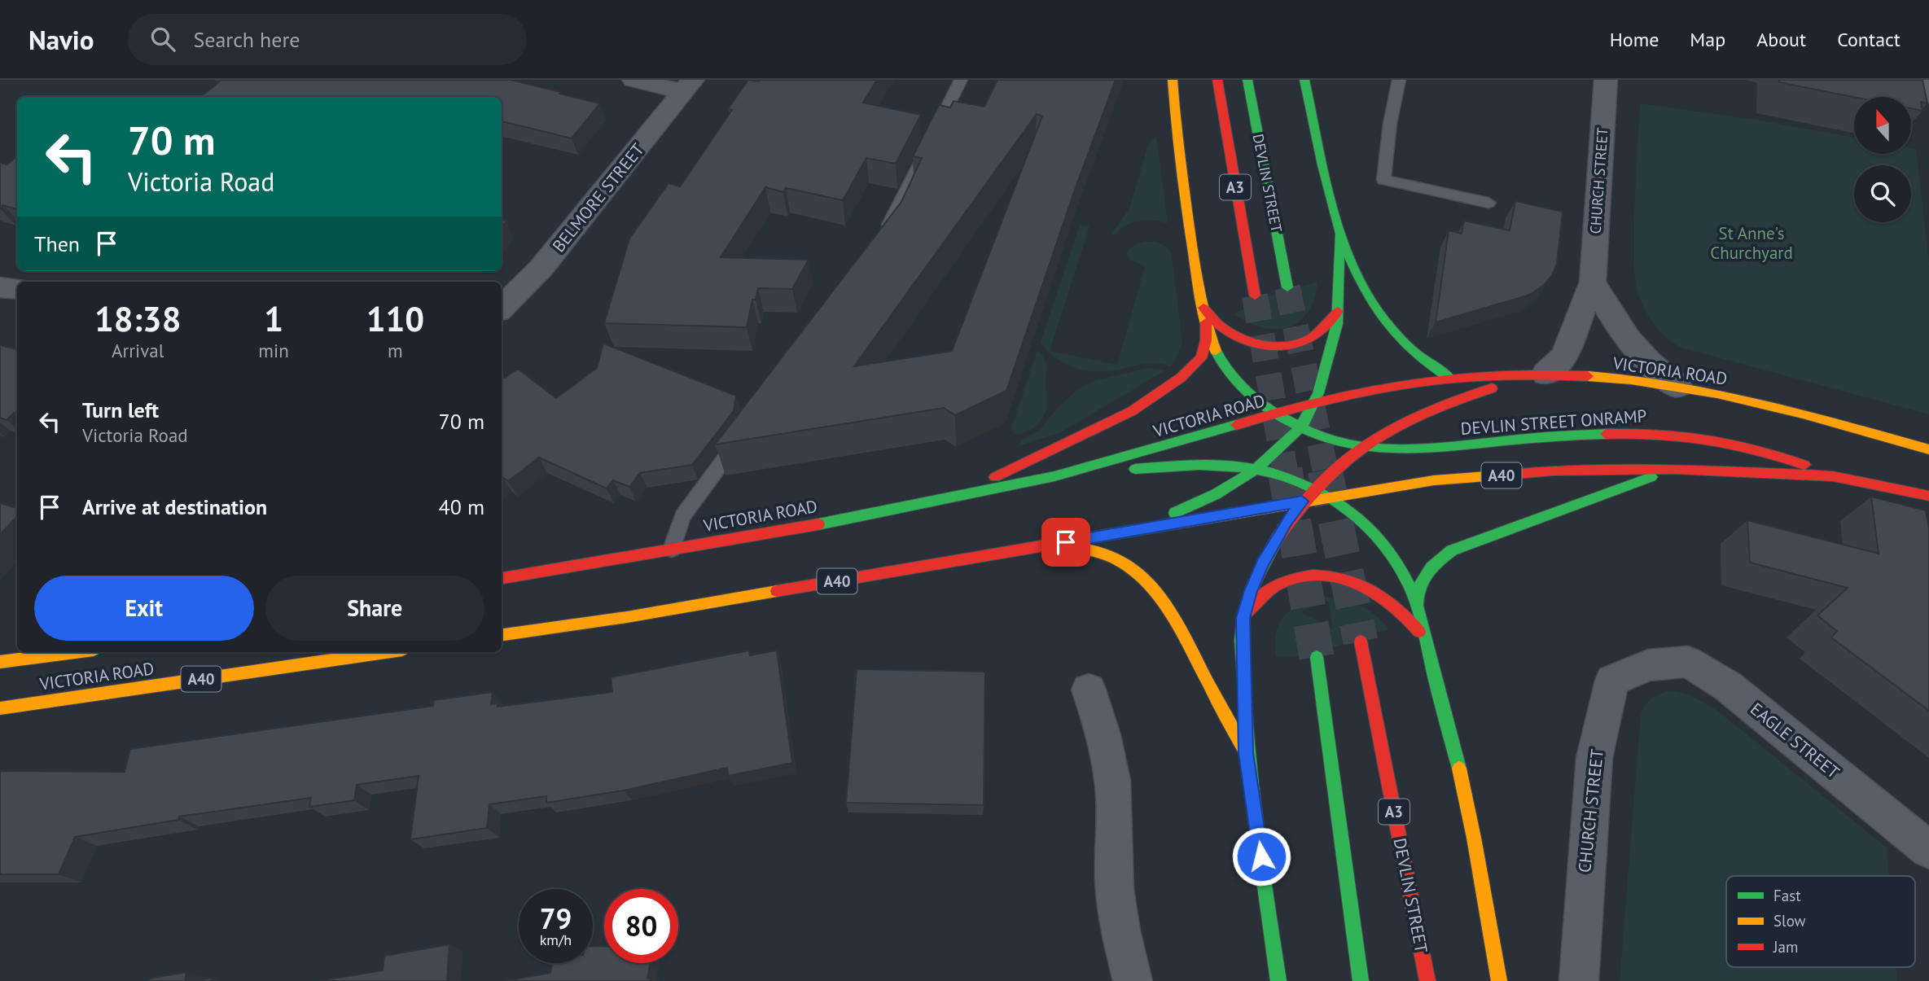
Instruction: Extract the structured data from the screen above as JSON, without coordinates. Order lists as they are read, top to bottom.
{
  "streets": {
    "highway": [
      "DEVLIN STREET",
      "A3",
      "VICTORIA ROAD",
      "DEVLIN STREET ONRAMP",
      "A40"
    ],
    "street": ["CHURCH STREET", "BELMORE STREET", "EAGLE STREET"]
  },
  "crossings": [
    ["CHURCH STREET", "VICTORIA ROAD"],
    ["CHURCH STREET", "EAGLE STREET"],
    ["VICTORIA ROAD", "DEVLIN STREET ONRAMP"],
    ["DEVLIN STREET ONRAMP", "A40"]
  ],
  "parks": ["St Anne's Churchyard"],
  "legend": ["Fast", "Slow", "Jam"],
  "north": "top",
  "page": {
    "header": "Navio",
    "search": "Search here",
    "nav": [
      "Home",
      "Map",
      "About",
      "Contact"
    ],
    "turn": ["70 m", "Victoria Road"],
    "then": "Then",
    "eta": [
      "18:38",
      "Arrival",
      "1",
      "min",
      "110",
      "m"
    ],
    "list": [
      {
        "name": "Turn left",
        "note": "Victoria Road",
        "value": "70 m"
      },
      {
        "name": "Arrive at destination",
        "value": "40 m"
      }
    ],
    "buttons": ["Exit", "Share"],
    "speed": "79 km/h",
    "limit": "80"
  }
}
